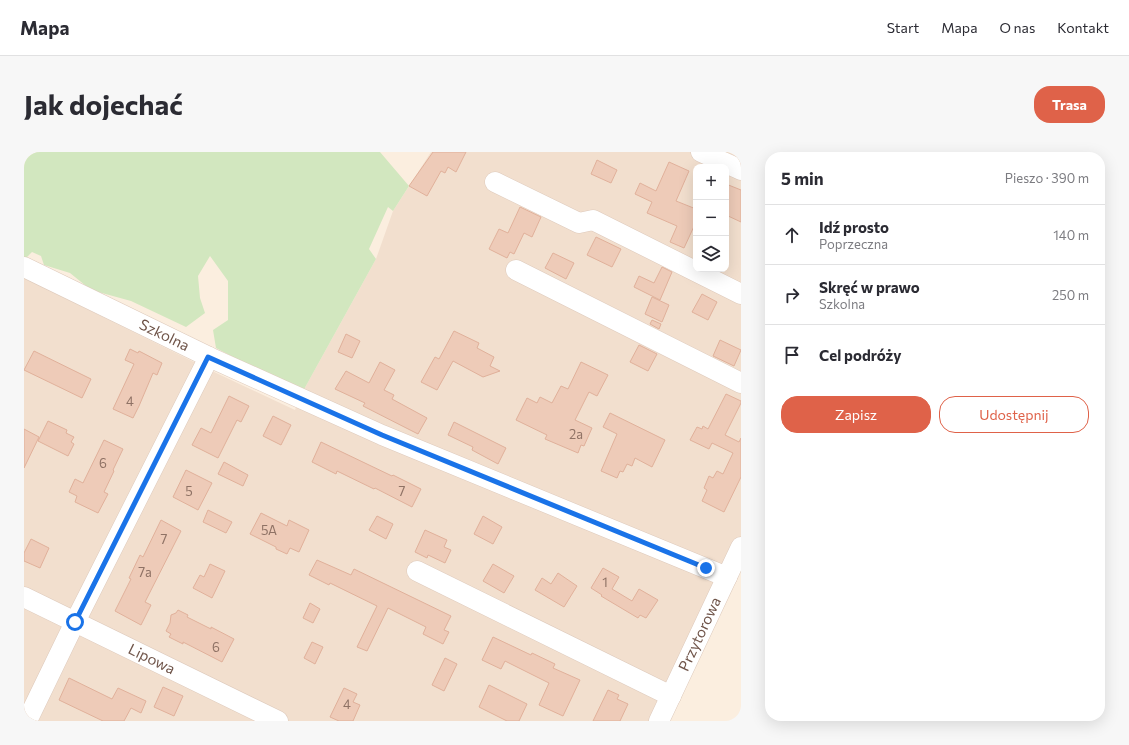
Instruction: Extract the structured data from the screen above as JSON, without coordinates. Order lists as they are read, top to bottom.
{
  "streets": {
    "street": ["Szkolna", "Przytorowa", "Lipowa"]
  },
  "crossings": [
    ["Szkolna", "Przytorowa"]
  ],
  "house_numbers": [
    "4",
    "2a",
    "6",
    "5",
    "7",
    "5A",
    "7",
    "7a",
    "1",
    "6",
    "4"
  ],
  "page": {
    "header": "Mapa",
    "nav": [
      "Start",
      "Mapa",
      "O nas",
      "Kontakt"
    ],
    "buttons": [
      "Trasa",
      ["Zapisz", "Udostępnij"]
    ],
    "title": "Jak dojechać",
    "heading": ["5 min", "Pieszo · 390 m"],
    "map_buttons": ["+", "−"],
    "list": [
      ["Idź prosto", "Poprzeczna", "140 m"],
      ["Skręć w prawo", "Szkolna", "250 m"],
      "Cel podróży"
    ]
  }
}
